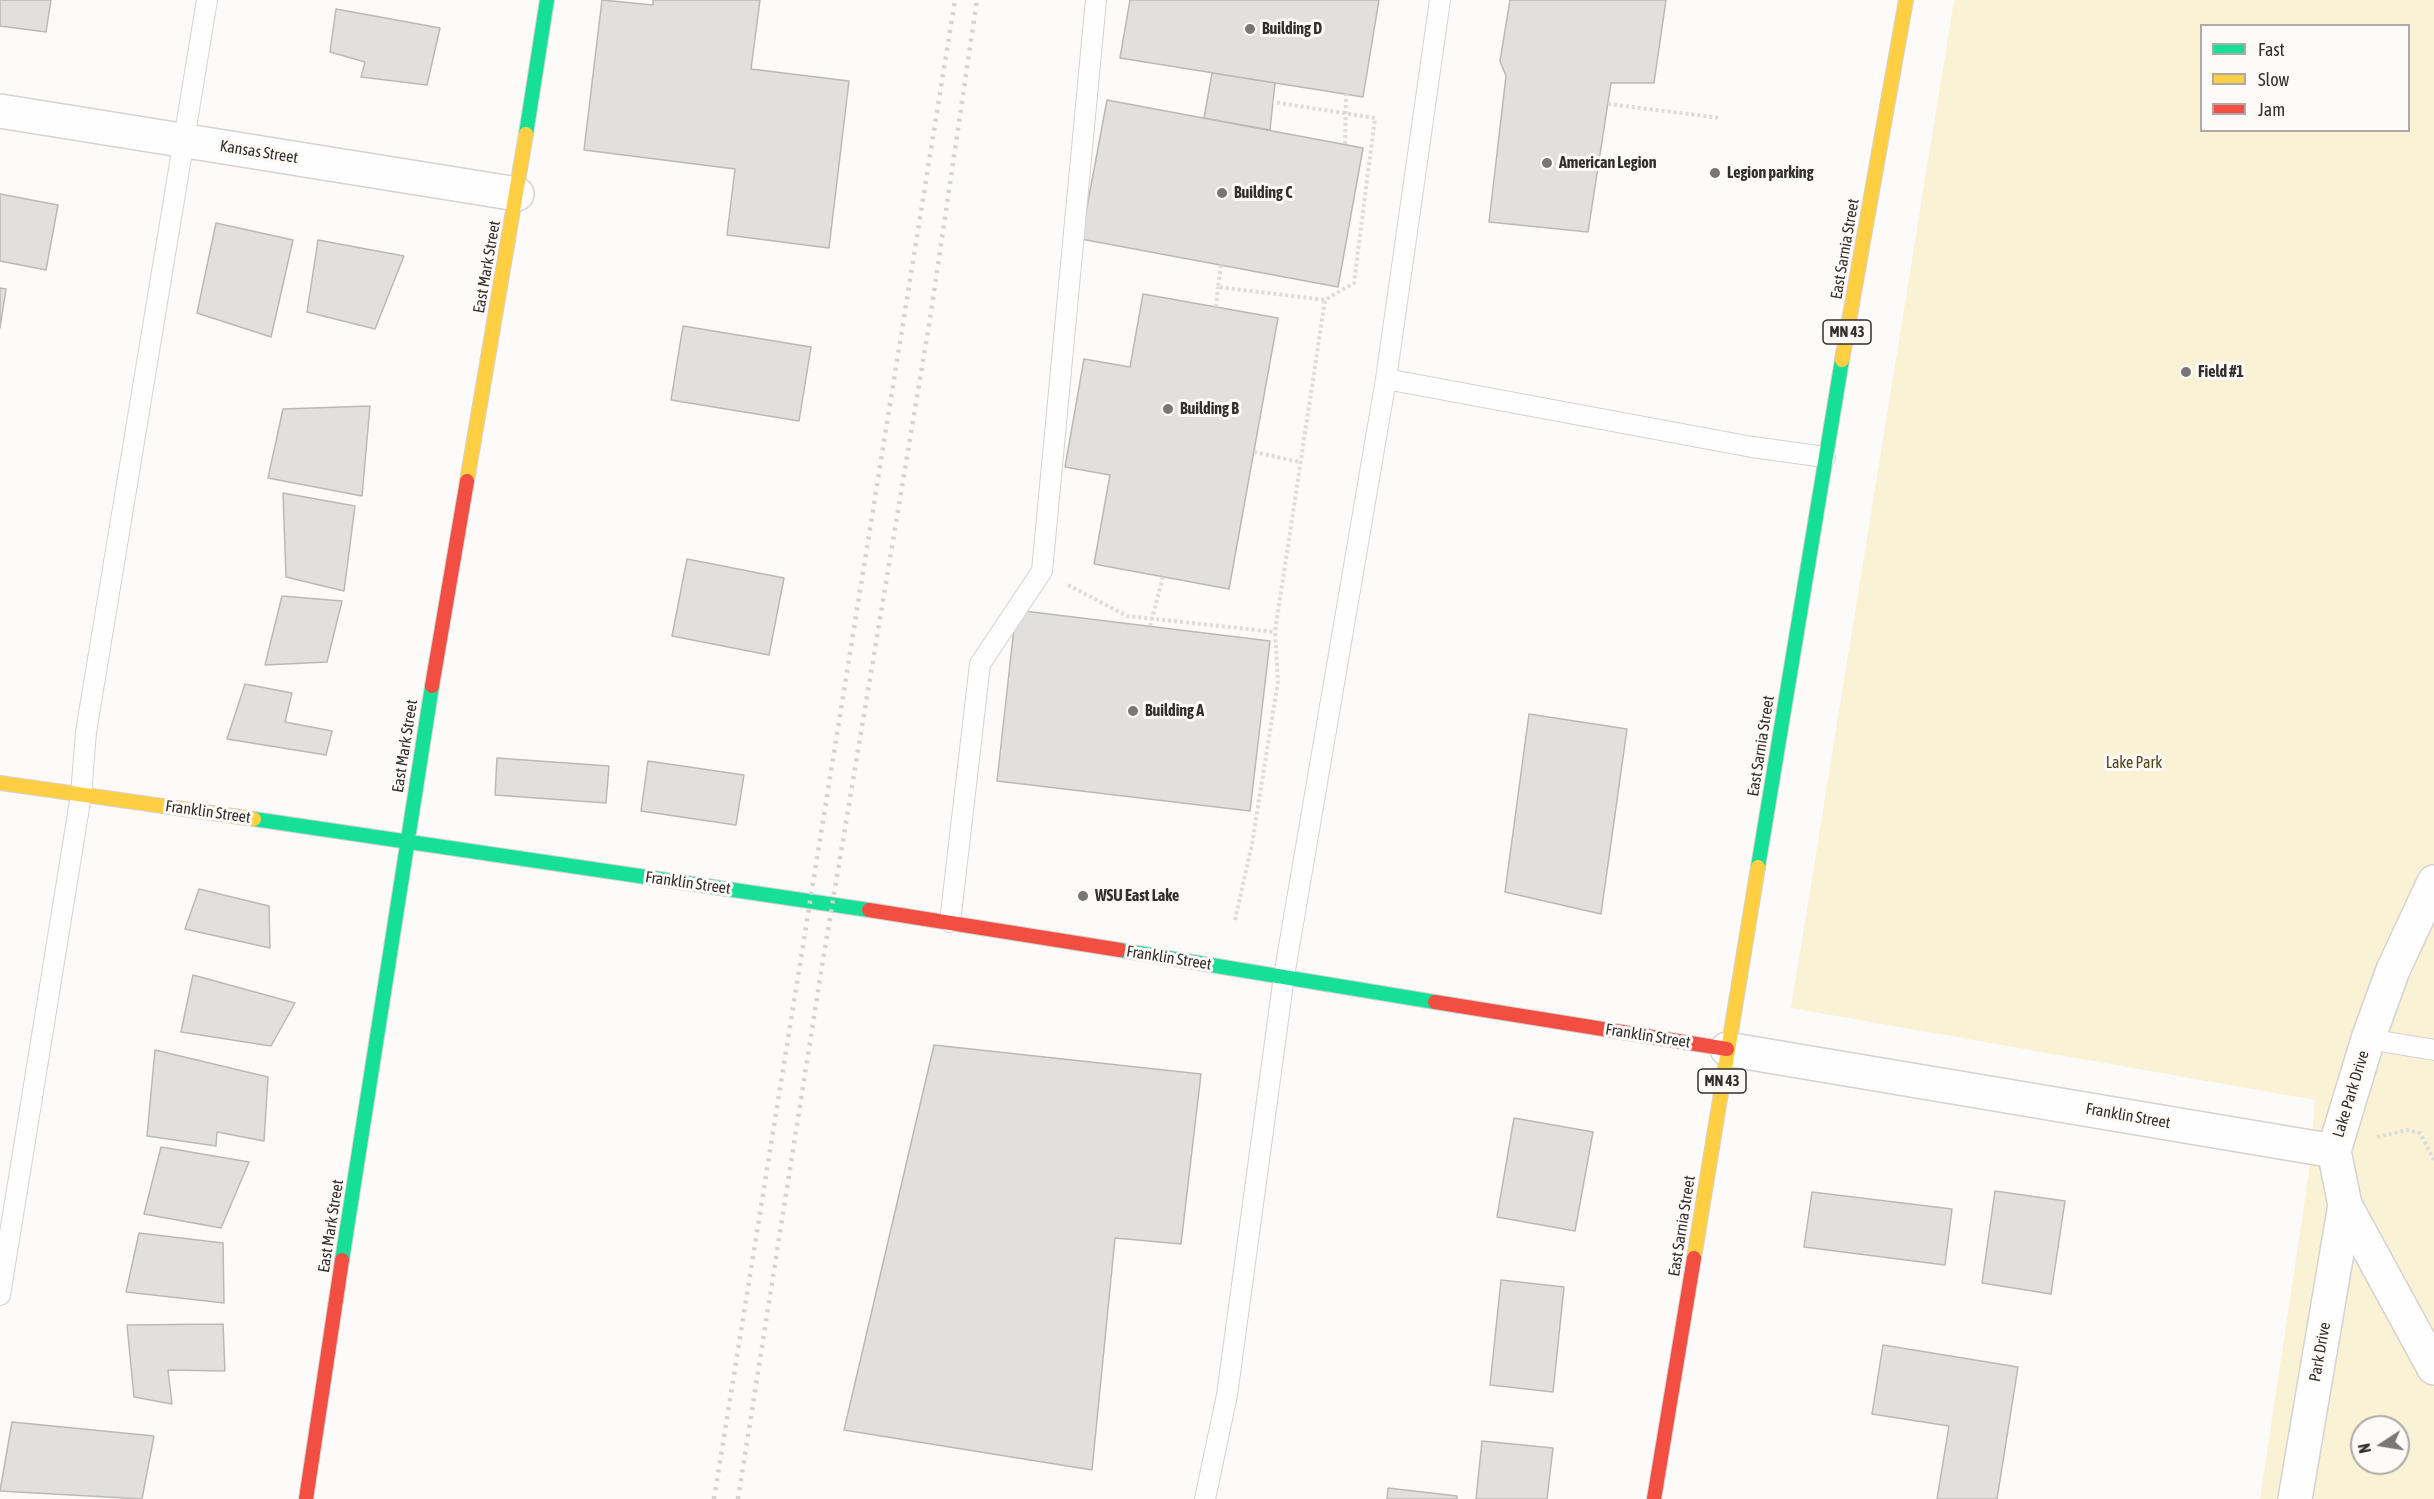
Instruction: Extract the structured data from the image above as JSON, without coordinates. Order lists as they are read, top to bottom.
{
  "streets": {
    "street": [
      "Kansas Street",
      "East Sarnia Street",
      "East Mark Street",
      "MN 43",
      "Franklin Street",
      "Lake Park Drive",
      "Park Drive"
    ]
  },
  "crossings": [
    ["Kansas Street", "East Mark Street"],
    ["East Sarnia Street", "Franklin Street"],
    ["East Mark Street", "Franklin Street"],
    ["Franklin Street", "Lake Park Drive"],
    ["Lake Park Drive", "Park Drive"]
  ],
  "parks": ["Lake Park"],
  "places": [
    "Building D",
    "American Legion",
    "Legion parking",
    "Building C",
    "Field #1",
    "Building B",
    "Building A",
    "WSU East Lake"
  ],
  "legend": ["Fast", "Slow", "Jam"],
  "north": "left"
}
